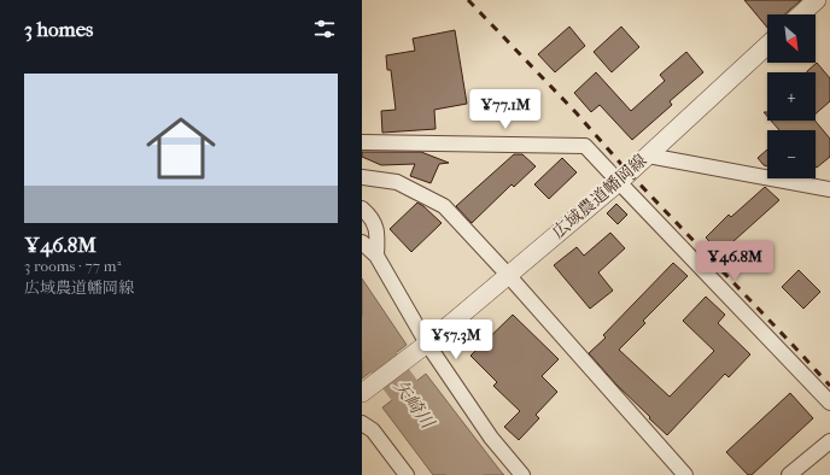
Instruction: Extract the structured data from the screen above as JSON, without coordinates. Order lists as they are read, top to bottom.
{
  "streets": {
    "street": ["広域農道幡岡線"]
  },
  "water": ["矢崎川"],
  "north": "bottom right",
  "page": {
    "heading": "3 homes",
    "map_buttons": ["+", "−"],
    "list": [
      {
        "name": "¥46.8M",
        "note": "3 rooms · 77 m² · 広域農道幡岡線"
      }
    ],
    "price": ["¥77.1M", "¥46.8M", "¥57.3M"]
  }
}
